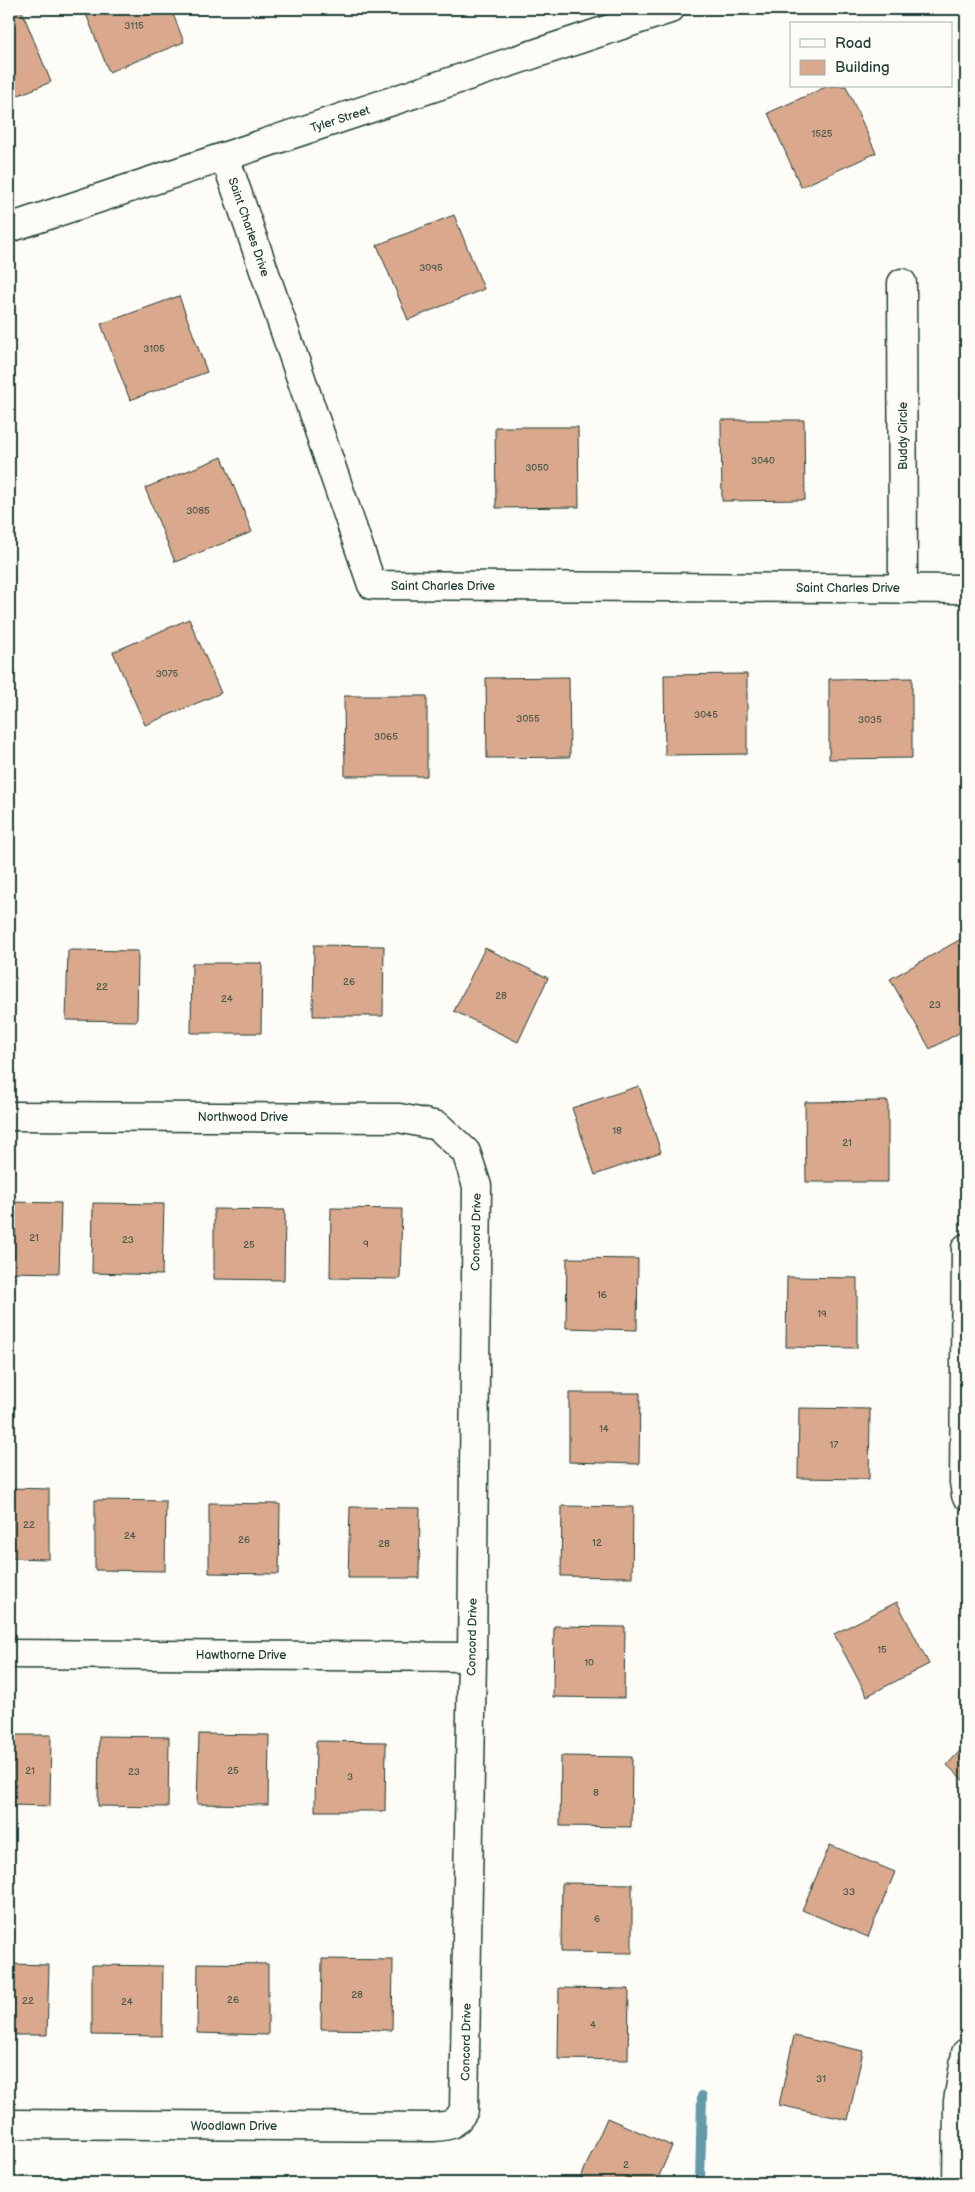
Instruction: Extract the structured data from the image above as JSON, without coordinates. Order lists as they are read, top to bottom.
{
  "streets": {
    "street": [
      "Tyler Street",
      "Saint Charles Drive",
      "Buddy Circle",
      "Northwood Drive",
      "Concord Drive",
      "Hawthorne Drive",
      "Woodlawn Drive"
    ]
  },
  "crossings": [
    ["Tyler Street", "Saint Charles Drive"],
    ["Saint Charles Drive", "Buddy Circle"],
    ["Northwood Drive", "Concord Drive"],
    ["Concord Drive", "Hawthorne Drive"],
    ["Concord Drive", "Woodlawn Drive"]
  ],
  "house_numbers": [
    "3115",
    "1525",
    "3095",
    "3105",
    "3040",
    "3050",
    "3085",
    "3075",
    "3045",
    "3055",
    "3035",
    "3065",
    "26",
    "22",
    "28",
    "24",
    "23",
    "18",
    "21",
    "21",
    "23",
    "9",
    "25",
    "16",
    "19",
    "14",
    "17",
    "22",
    "24",
    "26",
    "12",
    "28",
    "15",
    "10",
    "21",
    "25",
    "23",
    "3",
    "8",
    "33",
    "6",
    "28",
    "26",
    "22",
    "24",
    "4",
    "31",
    "2"
  ],
  "legend": ["Road", "Building"]
}
